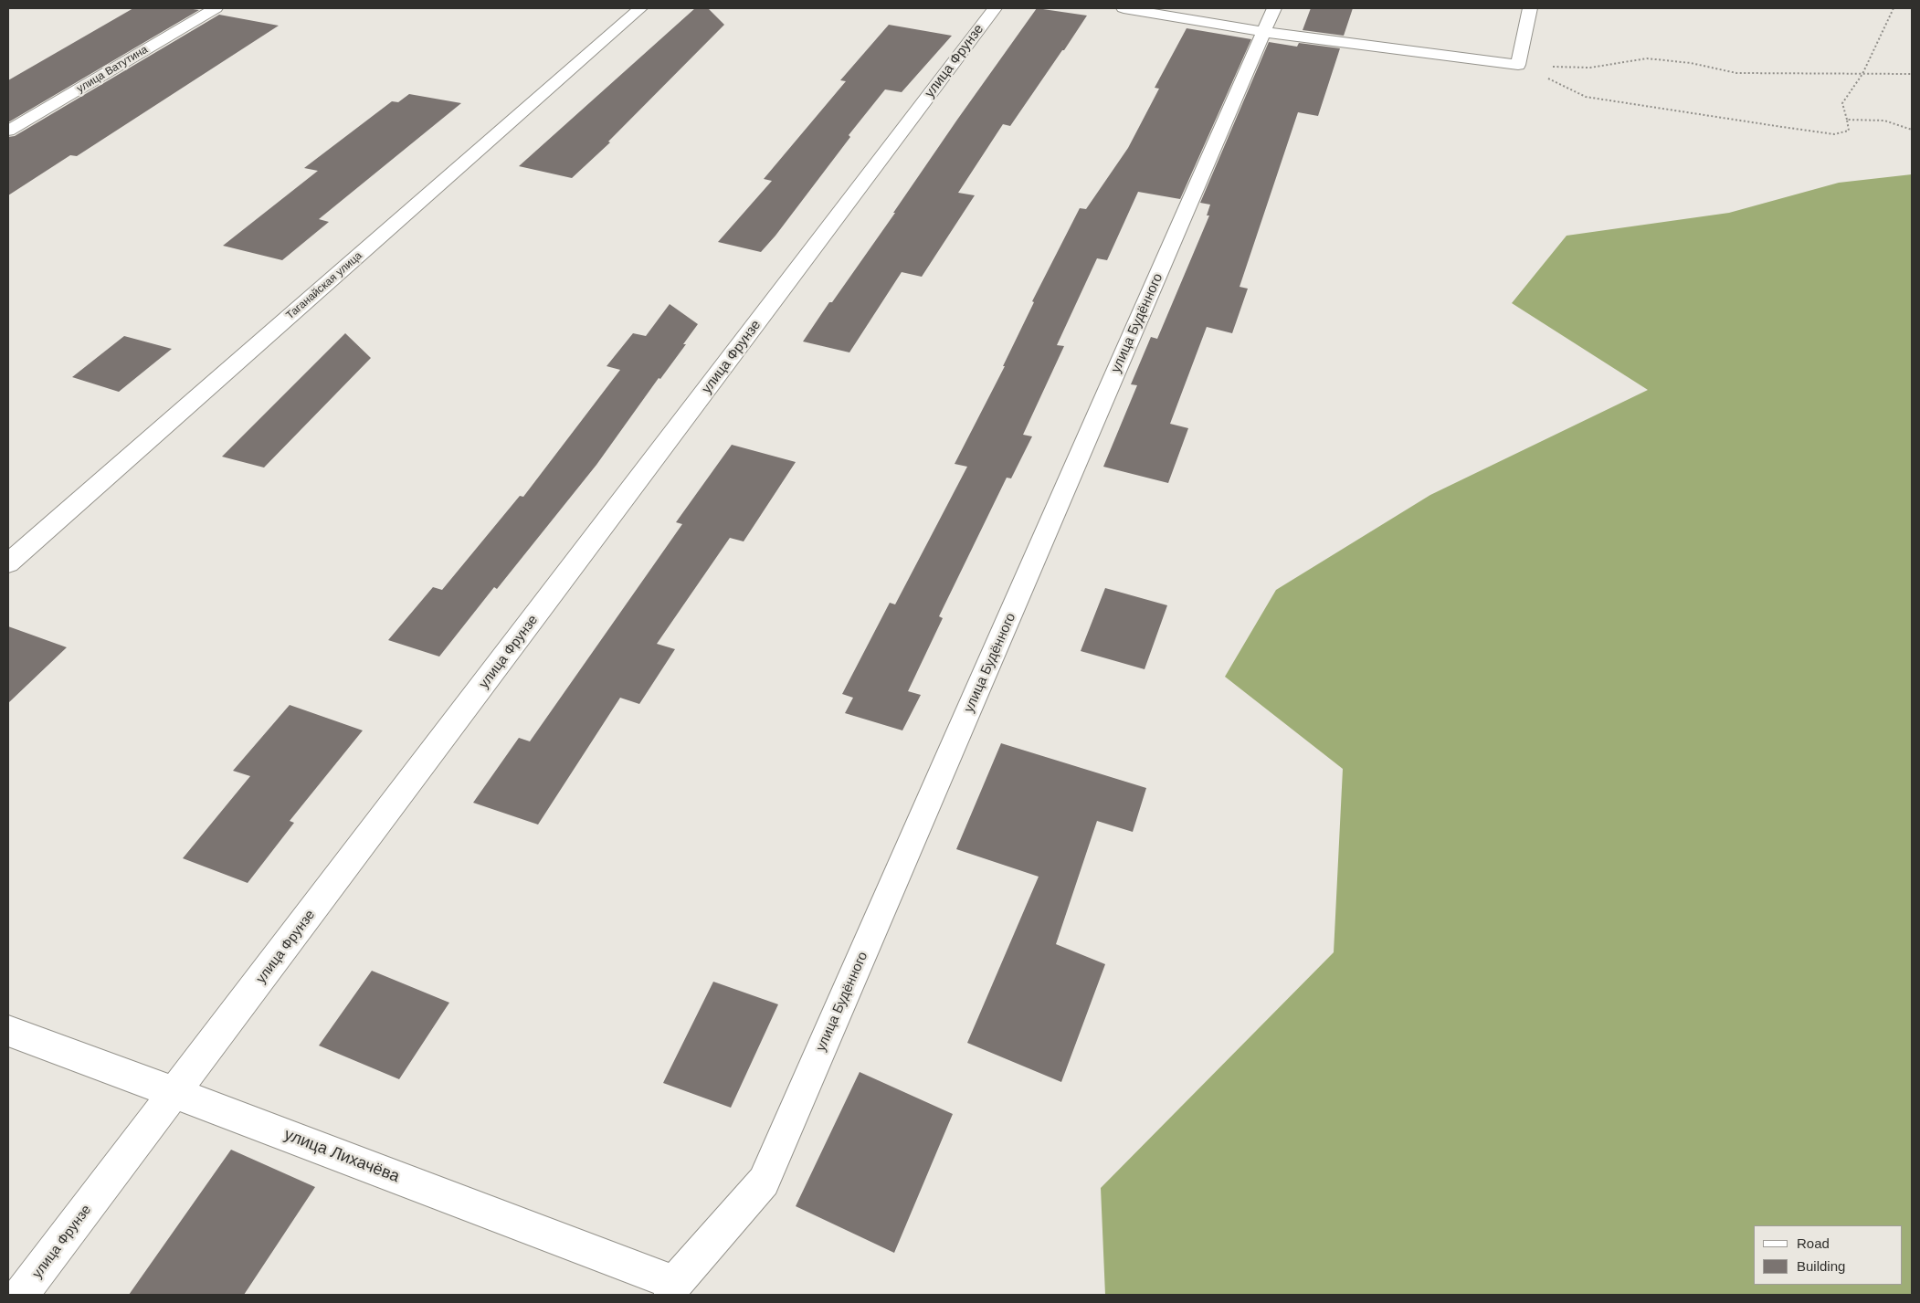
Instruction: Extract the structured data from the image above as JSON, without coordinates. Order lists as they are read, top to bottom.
{
  "streets": {
    "street": [
      "улица Фрунзе",
      "улица Ватутина",
      "Таганайская улица",
      "улица Будённого",
      "улица Лихачёва"
    ]
  },
  "crossings": [
    ["улица Фрунзе", "улица Лихачёва"],
    ["улица Будённого", "улица Лихачёва"]
  ],
  "legend": ["Road", "Building"]
}
